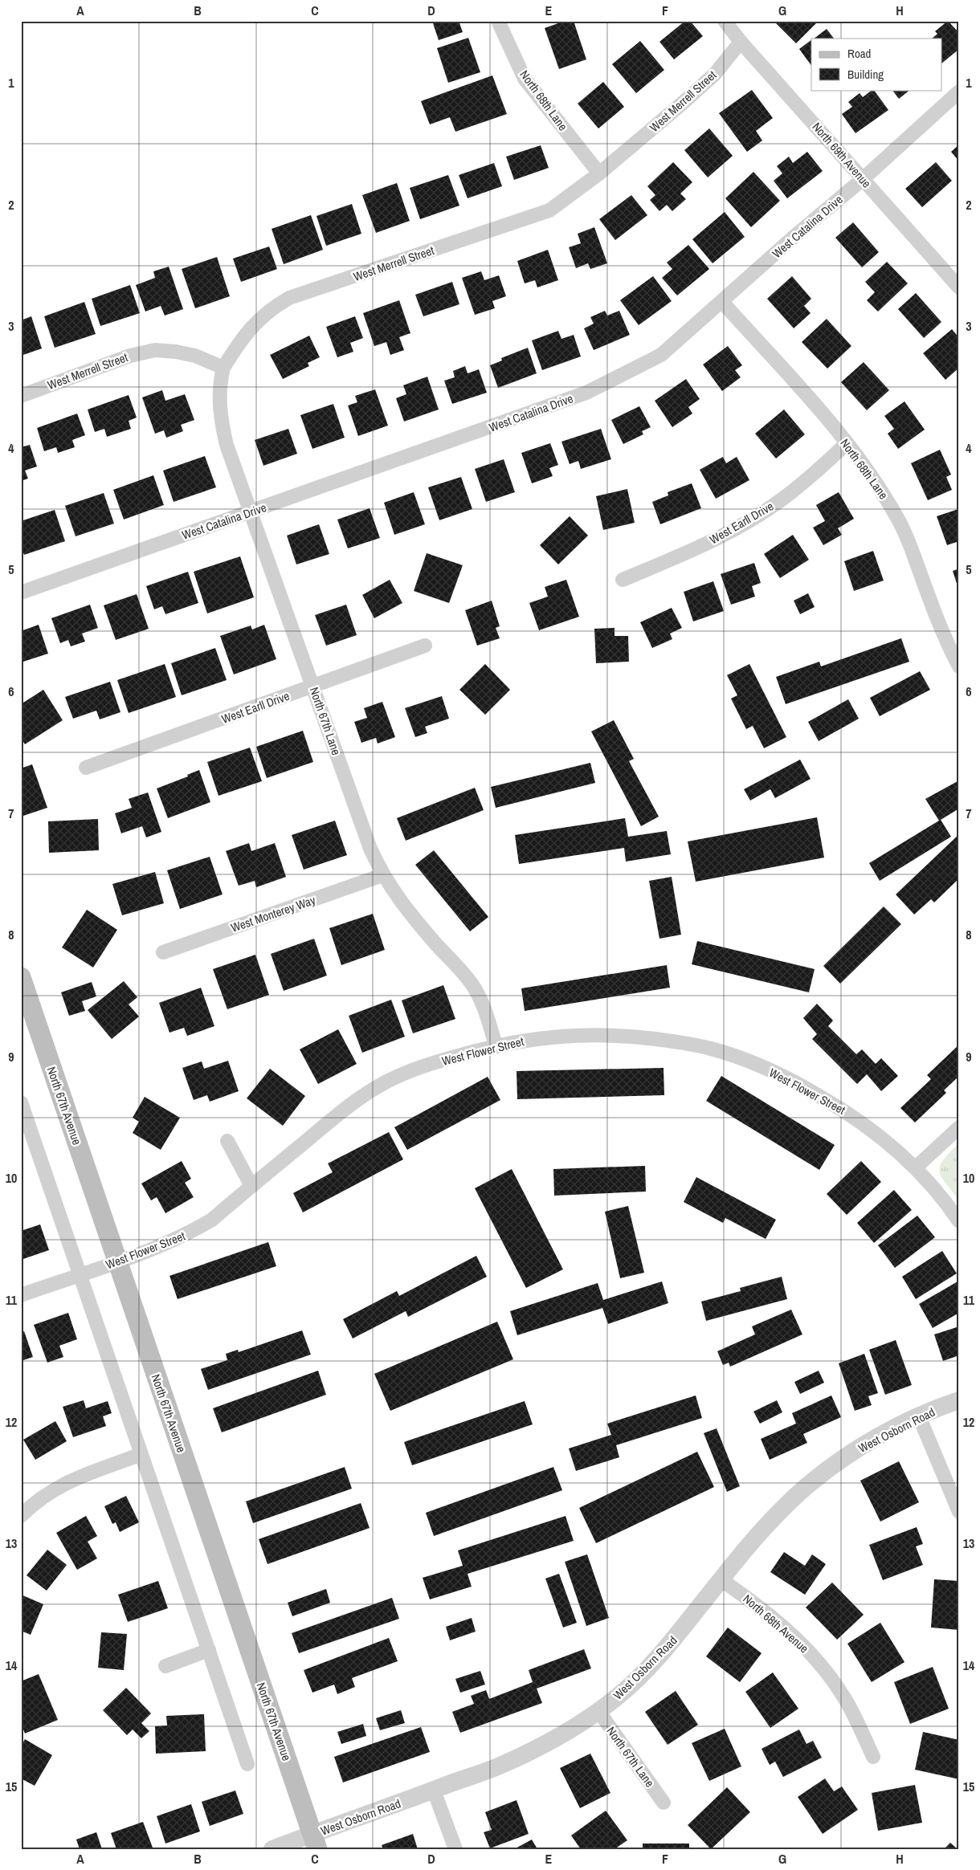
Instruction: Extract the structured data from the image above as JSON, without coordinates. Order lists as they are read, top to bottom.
{
  "streets": {
    "main road": ["North 67th Avenue"],
    "street": [
      "North 68th Lane",
      "West Merrell Street",
      "North 69th Avenue",
      "West Catalina Drive",
      "West Earll Drive",
      "North 67th Lane",
      "West Monterey Way",
      "West Flower Street",
      "West Osborn Road",
      "North 68th Avenue"
    ]
  },
  "crossings": [
    ["North 68th Lane", "West Merrell Street"],
    ["North 68th Lane", "West Catalina Drive"],
    ["North 68th Lane", "West Earll Drive"],
    ["West Merrell Street", "North 69th Avenue"],
    ["West Merrell Street", "North 67th Lane"],
    ["North 69th Avenue", "West Catalina Drive"],
    ["West Catalina Drive", "North 67th Lane"],
    ["West Earll Drive", "North 67th Lane"],
    ["North 67th Lane", "West Monterey Way"],
    ["North 67th Lane", "West Flower Street"],
    ["North 67th Lane", "West Osborn Road"],
    ["West Flower Street", "North 67th Avenue"],
    ["North 67th Avenue", "West Osborn Road"],
    ["West Osborn Road", "North 68th Avenue"]
  ],
  "legend": ["Road", "Building"],
  "grid": {
    "columns": [
      "A",
      "B",
      "C",
      "D",
      "E",
      "F",
      "G",
      "H"
    ],
    "rows": [
      "1",
      "2",
      "3",
      "4",
      "5",
      "6",
      "7",
      "8",
      "9",
      "10",
      "11",
      "12",
      "13",
      "14",
      "15"
    ]
  }
}
